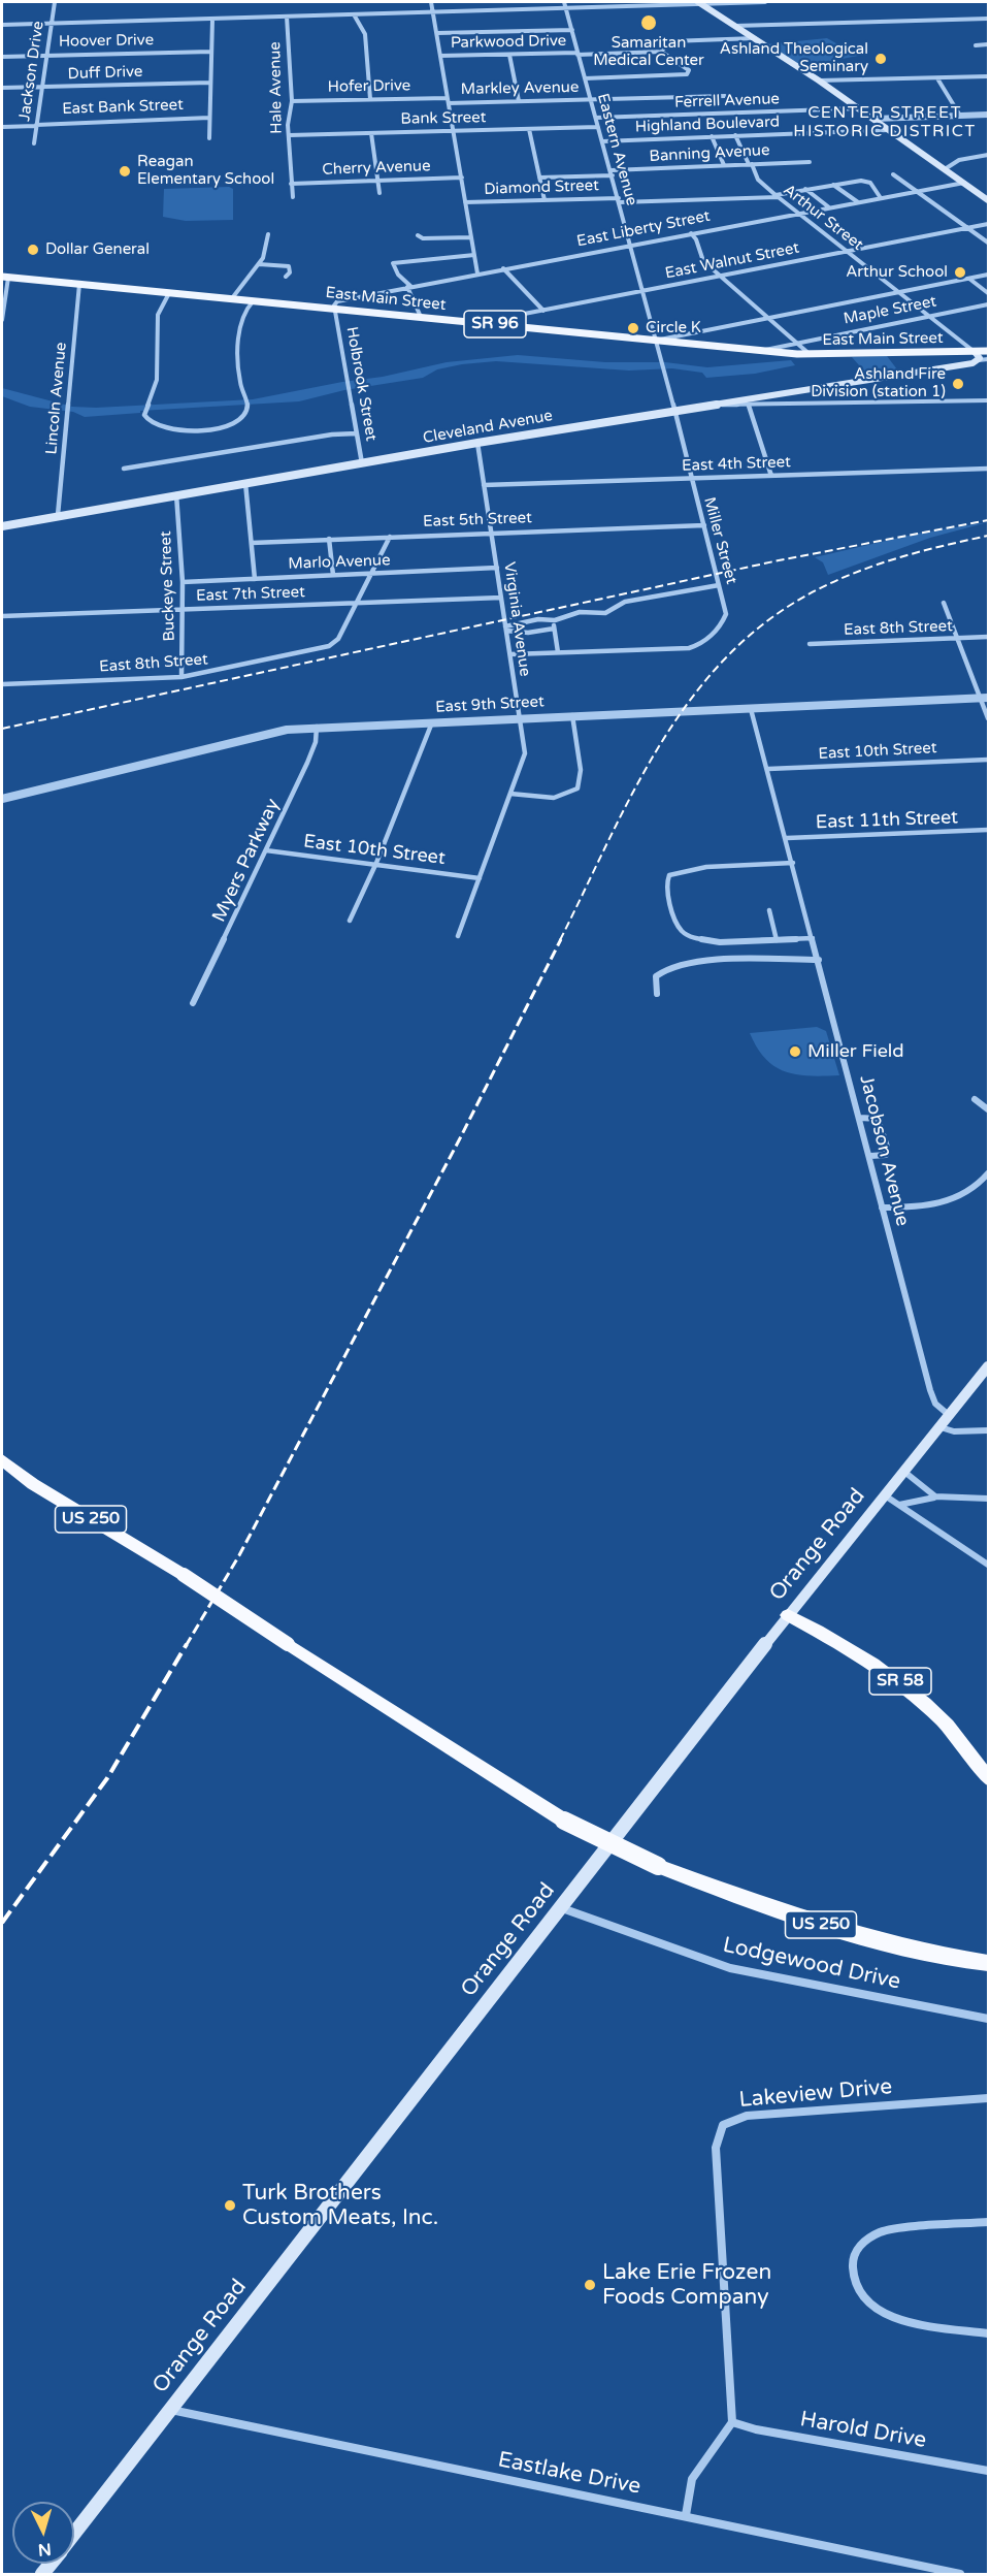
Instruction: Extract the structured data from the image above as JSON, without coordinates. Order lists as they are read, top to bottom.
{
  "streets": {
    "highway": ["US 250", "SR 58"],
    "main road": [
      "East Main Street",
      "SR 96",
      "Cleveland Avenue",
      "Orange Road"
    ],
    "street": [
      "Hoover Drive",
      "Parkwood Drive",
      "Jackson Drive",
      "Duff Drive",
      "Hofer Drive",
      "Hale Avenue",
      "Markley Avenue",
      "Ferrell Avenue",
      "East Bank Street",
      "Bank Street",
      "Highland Boulevard",
      "Eastern Avenue",
      "Banning Avenue",
      "Cherry Avenue",
      "Diamond Street",
      "Arthur Street",
      "East Liberty Street",
      "East Walnut Street",
      "Maple Street",
      "Holbrook Street",
      "Lincoln Avenue",
      "East 4th Street",
      "East 5th Street",
      "Miller Street",
      "Marlo Avenue",
      "Buckeye Street",
      "East 7th Street",
      "Virginia Avenue",
      "East 8th Street",
      "East 9th Street",
      "East 10th Street",
      "East 11th Street",
      "Myers Parkway",
      "Jacobson Avenue",
      "Lodgewood Drive",
      "Lakeview Drive",
      "Harold Drive",
      "Eastlake Drive"
    ]
  },
  "crossings": [
    ["Hoover Drive", "Jackson Drive"],
    ["Parkwood Drive", "Eastern Avenue"],
    ["Jackson Drive", "Duff Drive"],
    ["Jackson Drive", "East Bank Street"],
    ["Hofer Drive", "Hale Avenue"],
    ["Hale Avenue", "Bank Street"],
    ["Hale Avenue", "Cherry Avenue"],
    ["Markley Avenue", "Eastern Avenue"],
    ["Ferrell Avenue", "Eastern Avenue"],
    ["Bank Street", "Eastern Avenue"],
    ["Highland Boulevard", "Eastern Avenue"],
    ["Highland Boulevard", "Arthur Street"],
    ["Eastern Avenue", "Banning Avenue"],
    ["Eastern Avenue", "Diamond Street"],
    ["Eastern Avenue", "East Liberty Street"],
    ["Eastern Avenue", "East Walnut Street"],
    ["Eastern Avenue", "East Main Street"],
    ["Eastern Avenue", "Miller Street"],
    ["Banning Avenue", "Arthur Street"],
    ["Diamond Street", "Arthur Street"],
    ["Diamond Street", "East Liberty Street"],
    ["Arthur Street", "East Liberty Street"],
    ["Arthur Street", "East Walnut Street"],
    ["Arthur Street", "East Main Street"],
    ["Arthur Street", "Maple Street"],
    ["East Liberty Street", "East Main Street"],
    ["East Liberty Street", "Holbrook Street"],
    ["East Walnut Street", "East Main Street"],
    ["East Main Street", "Maple Street"],
    ["East Main Street", "Holbrook Street"],
    ["East Main Street", "Lincoln Avenue"],
    ["East Main Street", "Miller Street"],
    ["Holbrook Street", "Cleveland Avenue"],
    ["Lincoln Avenue", "Cleveland Avenue"],
    ["Cleveland Avenue", "Miller Street"],
    ["Cleveland Avenue", "Buckeye Street"],
    ["Cleveland Avenue", "Virginia Avenue"],
    ["East 4th Street", "Miller Street"],
    ["East 4th Street", "Virginia Avenue"],
    ["East 5th Street", "Miller Street"],
    ["East 5th Street", "Virginia Avenue"],
    ["Marlo Avenue", "Buckeye Street"],
    ["Marlo Avenue", "Virginia Avenue"],
    ["Buckeye Street", "East 7th Street"],
    ["Buckeye Street", "East 8th Street"],
    ["East 7th Street", "Virginia Avenue"],
    ["East 7th Street", "East 8th Street"],
    ["Virginia Avenue", "East 9th Street"],
    ["Virginia Avenue", "East 10th Street"],
    ["East 9th Street", "Myers Parkway"],
    ["East 9th Street", "Jacobson Avenue"],
    ["East 10th Street", "Myers Parkway"],
    ["East 10th Street", "Jacobson Avenue"],
    ["East 11th Street", "Jacobson Avenue"],
    ["Jacobson Avenue", "Orange Road"],
    ["Orange Road", "SR 58"],
    ["Orange Road", "Lodgewood Drive"],
    ["Orange Road", "Eastlake Drive"],
    ["Lakeview Drive", "Harold Drive"]
  ],
  "districts": ["CENTER STREET HISTORIC DISTRICT"],
  "places": [
    "Samaritan Medical Center",
    "Ashland Theological Seminary",
    "Reagan Elementary School",
    "Dollar General",
    "Arthur School",
    "Circle K",
    "Ashland Fire Division (station 1)",
    "Miller Field",
    "Turk Brothers Custom Meats, Inc.",
    "Lake Erie Frozen Foods Company"
  ],
  "north": "bottom"
}
